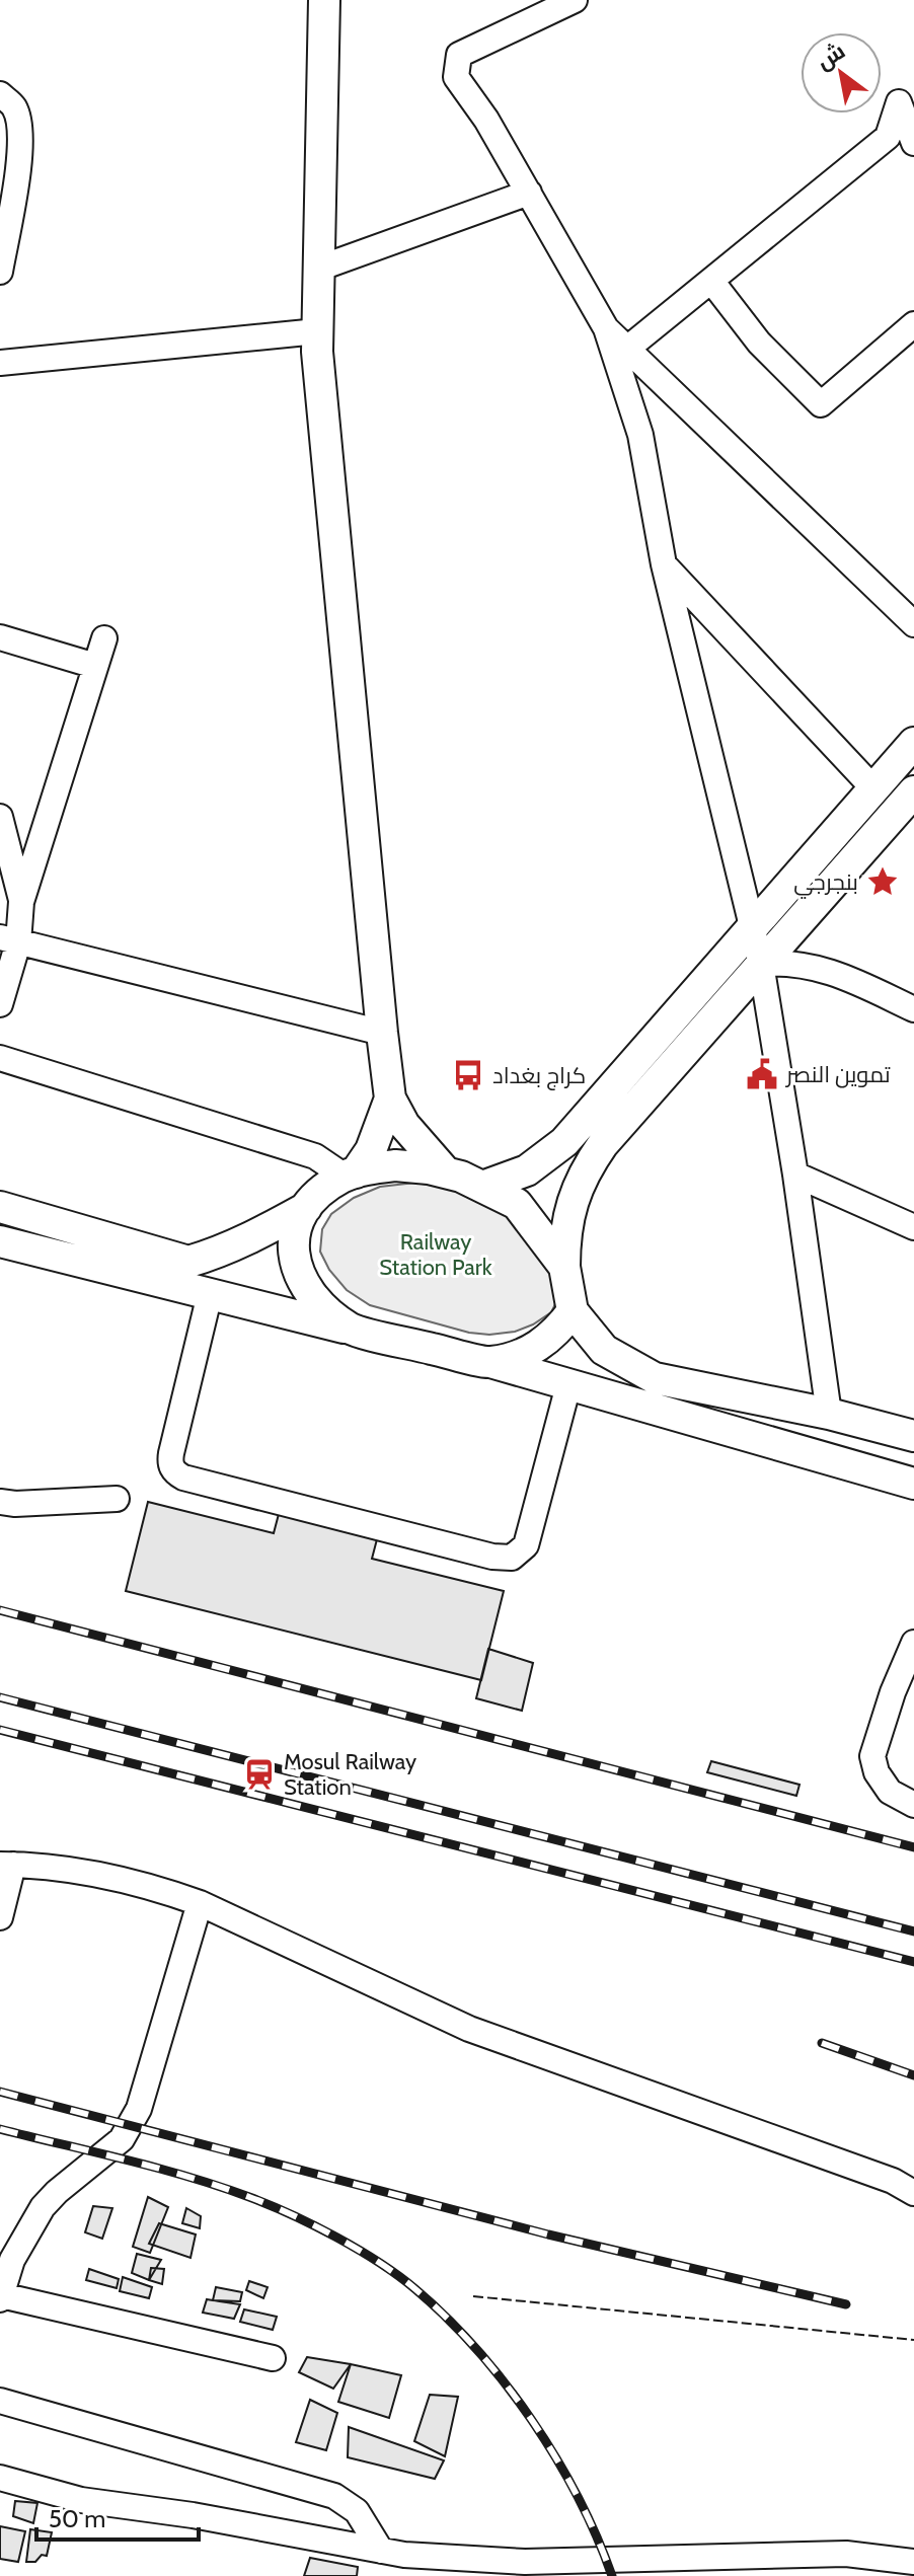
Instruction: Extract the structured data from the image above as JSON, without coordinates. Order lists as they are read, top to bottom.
{
  "parks": ["Railway Station Park"],
  "places": {
    "place": ["بنجرجي"],
    "public building": ["تموين النصر"],
    "bus stop": ["كراج بغداد"],
    "station": ["Mosul Railway Station"]
  },
  "scale_bar": "50 m",
  "north": "top left"
}
